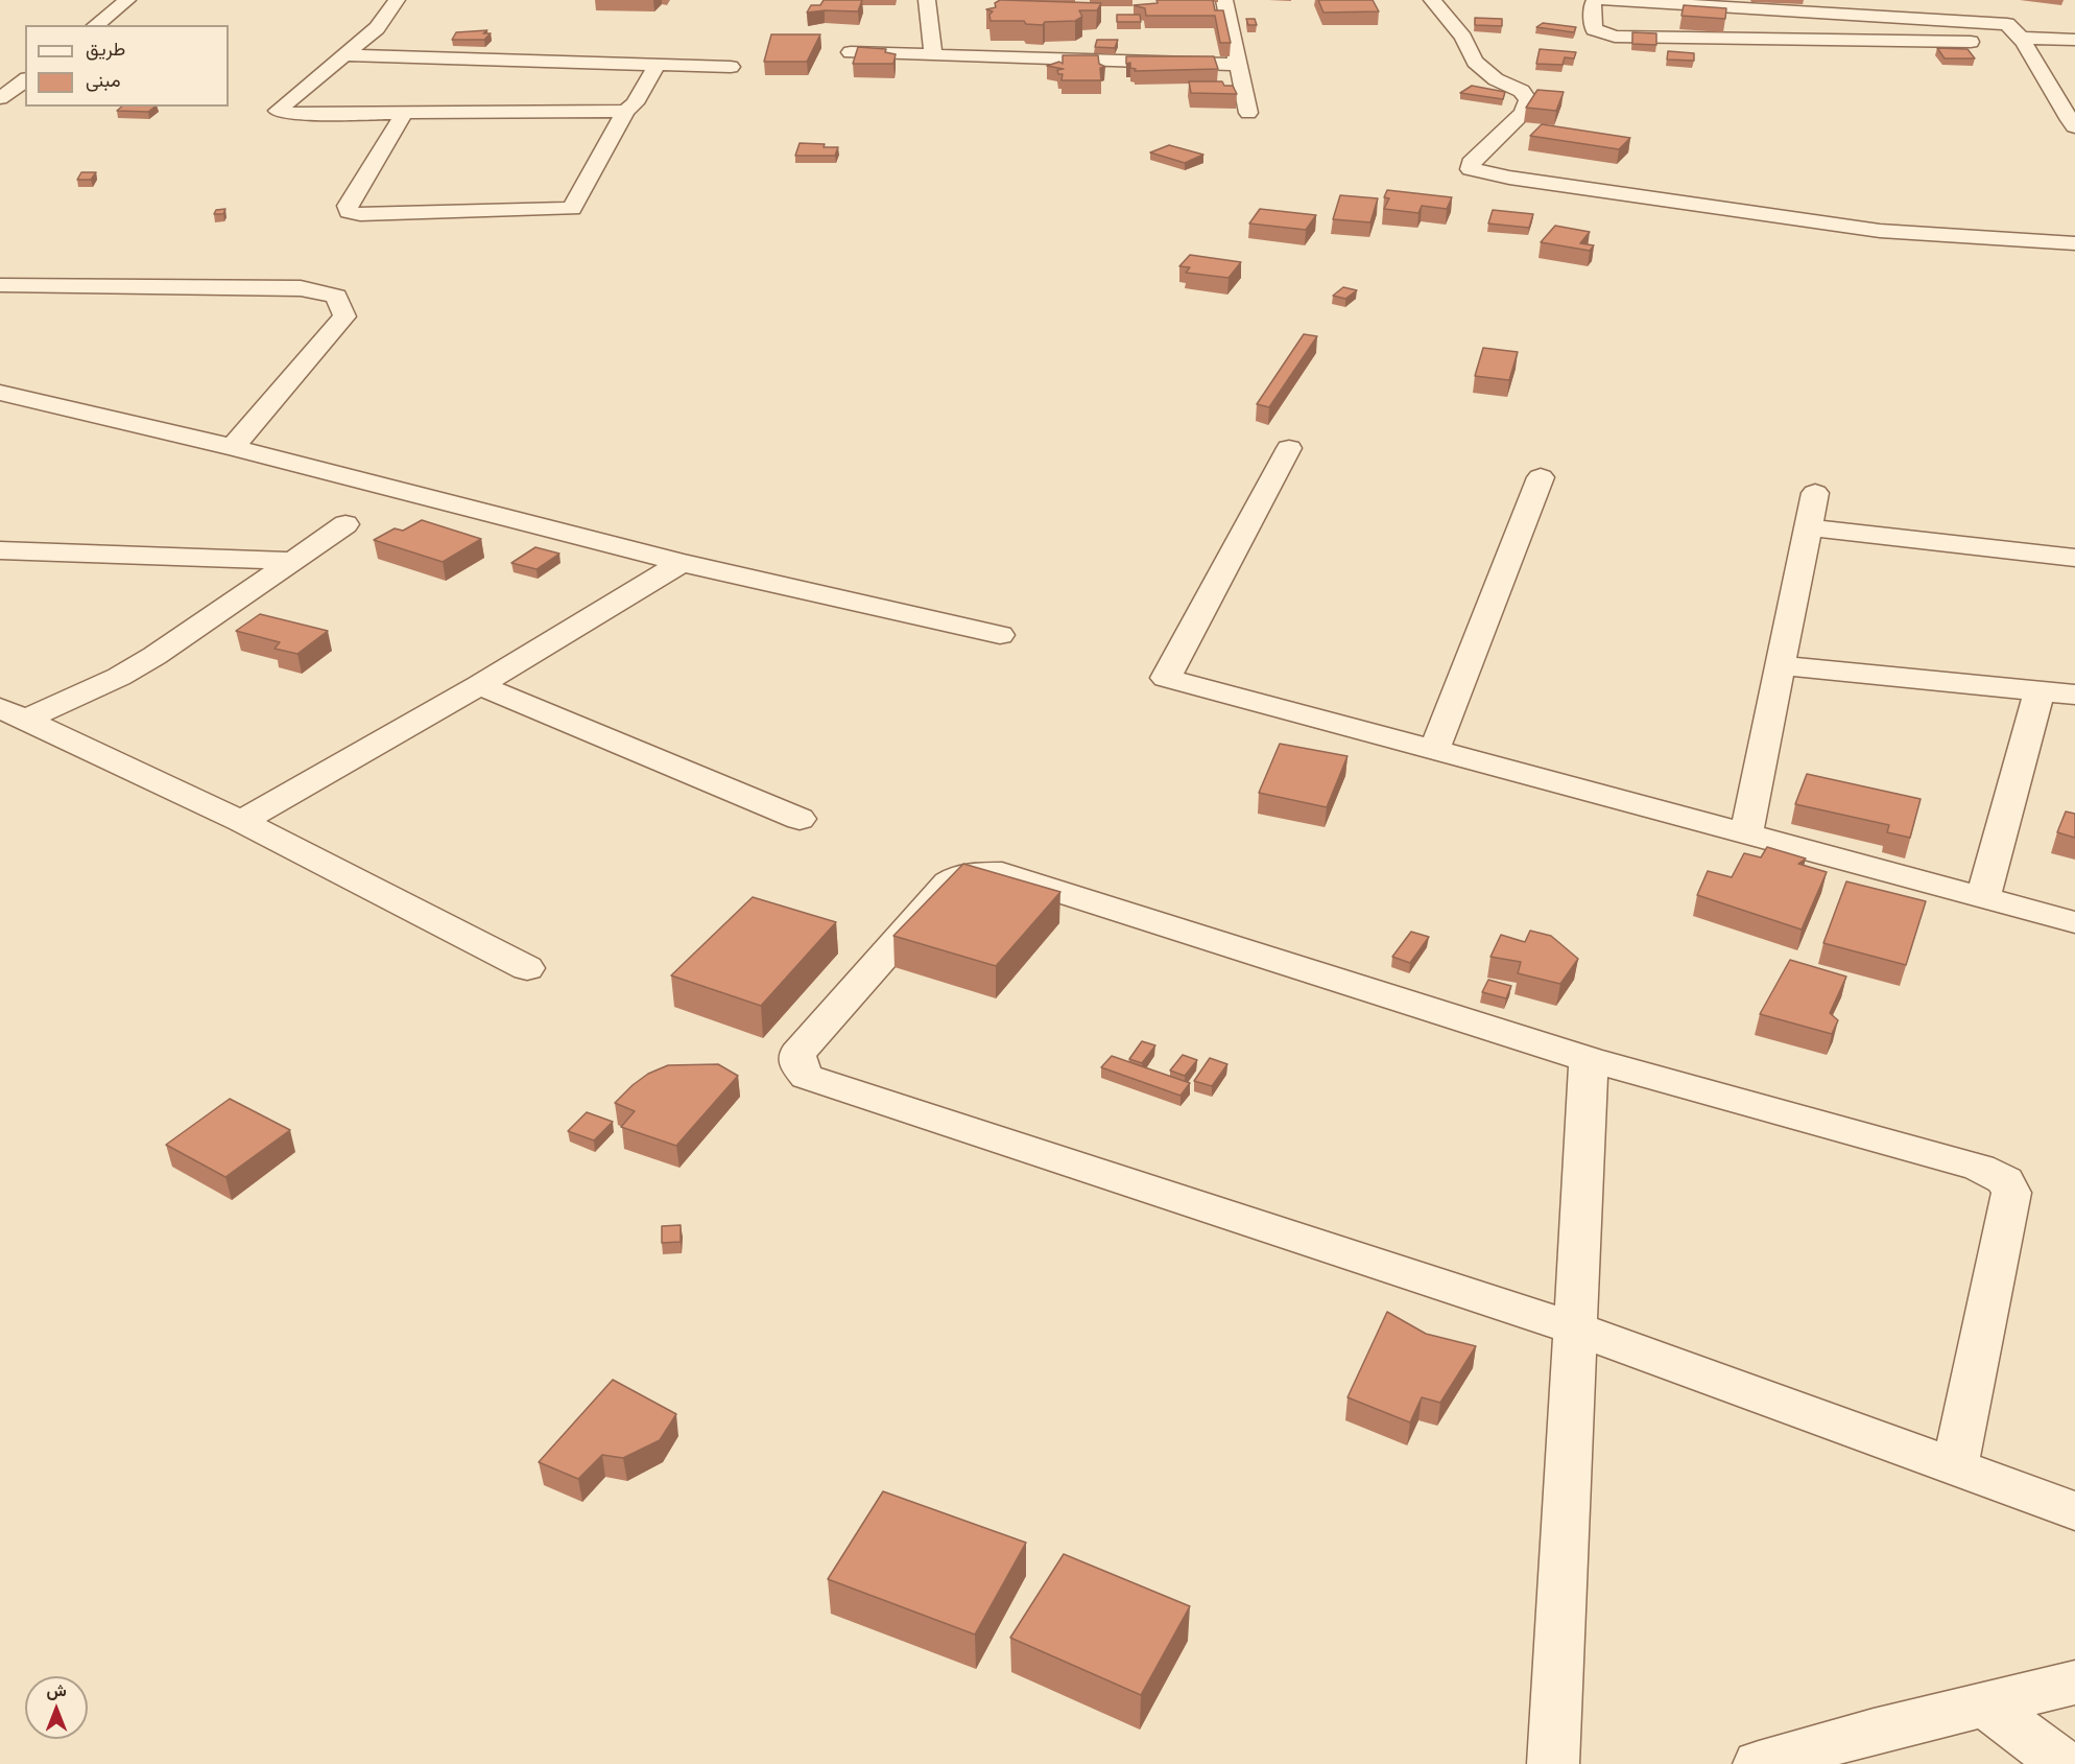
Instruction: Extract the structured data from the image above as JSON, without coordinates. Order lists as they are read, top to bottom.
{
  "legend": ["طريق", "مبنى"],
  "north": "top"
}
